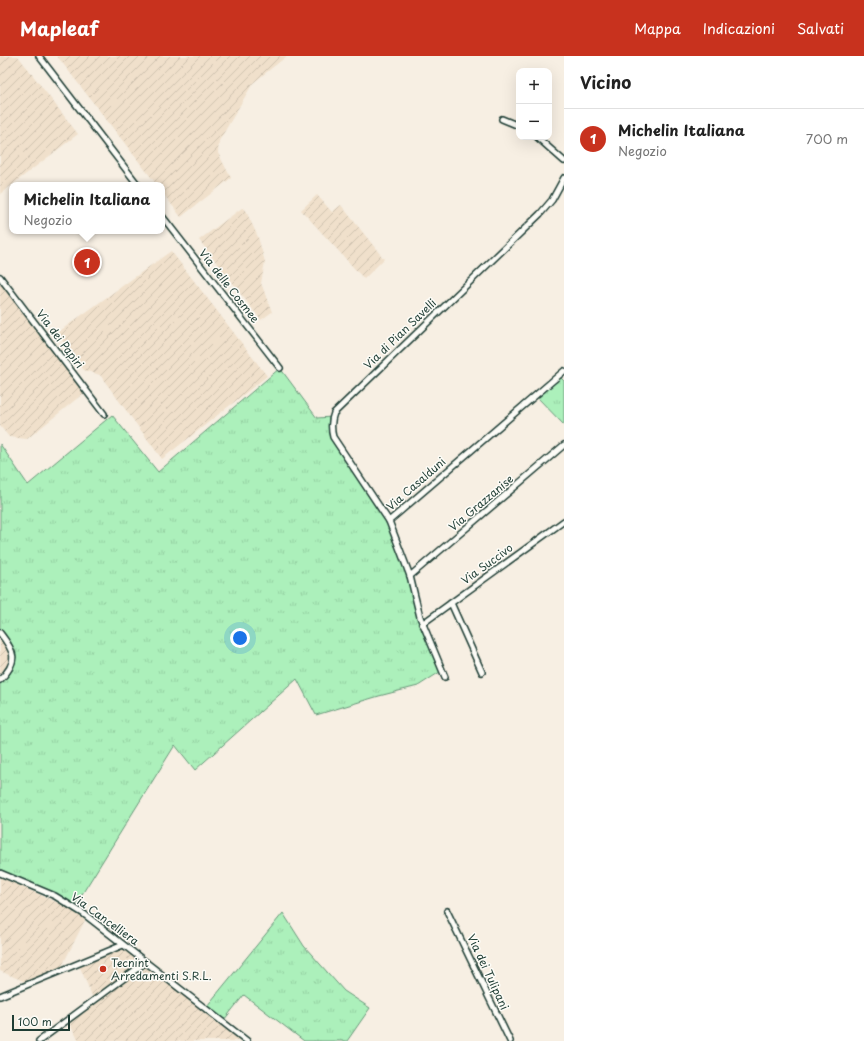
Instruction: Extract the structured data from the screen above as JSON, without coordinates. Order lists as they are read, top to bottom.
{
  "streets": {
    "street": [
      "Via delle Cosmee",
      "Via di Pian Savelli",
      "Via dei Papiri",
      "Via Casalduni",
      "Via Grazzanise",
      "Via Succivo",
      "Via Cancelliera",
      "Via dei Tulipani"
    ]
  },
  "crossings": [
    ["Via di Pian Savelli", "Via Casalduni"],
    ["Via Casalduni", "Via Grazzanise"],
    ["Via Casalduni", "Via Succivo"]
  ],
  "places": ["Tecnint Arredamenti S.R.L."],
  "scale_bar": "100 m",
  "page": {
    "header": "Mapleaf",
    "nav": ["Mappa", "Indicazioni", "Salvati"],
    "heading": "Vicino",
    "map_buttons": ["+", "−"],
    "list": [
      {
        "mark": "1",
        "name": "Michelin Italiana",
        "note": "Negozio",
        "value": "700 m"
      }
    ],
    "popup": ["Michelin Italiana", "Negozio"],
    "pins": "1",
    "scale": "100 m"
  }
}
